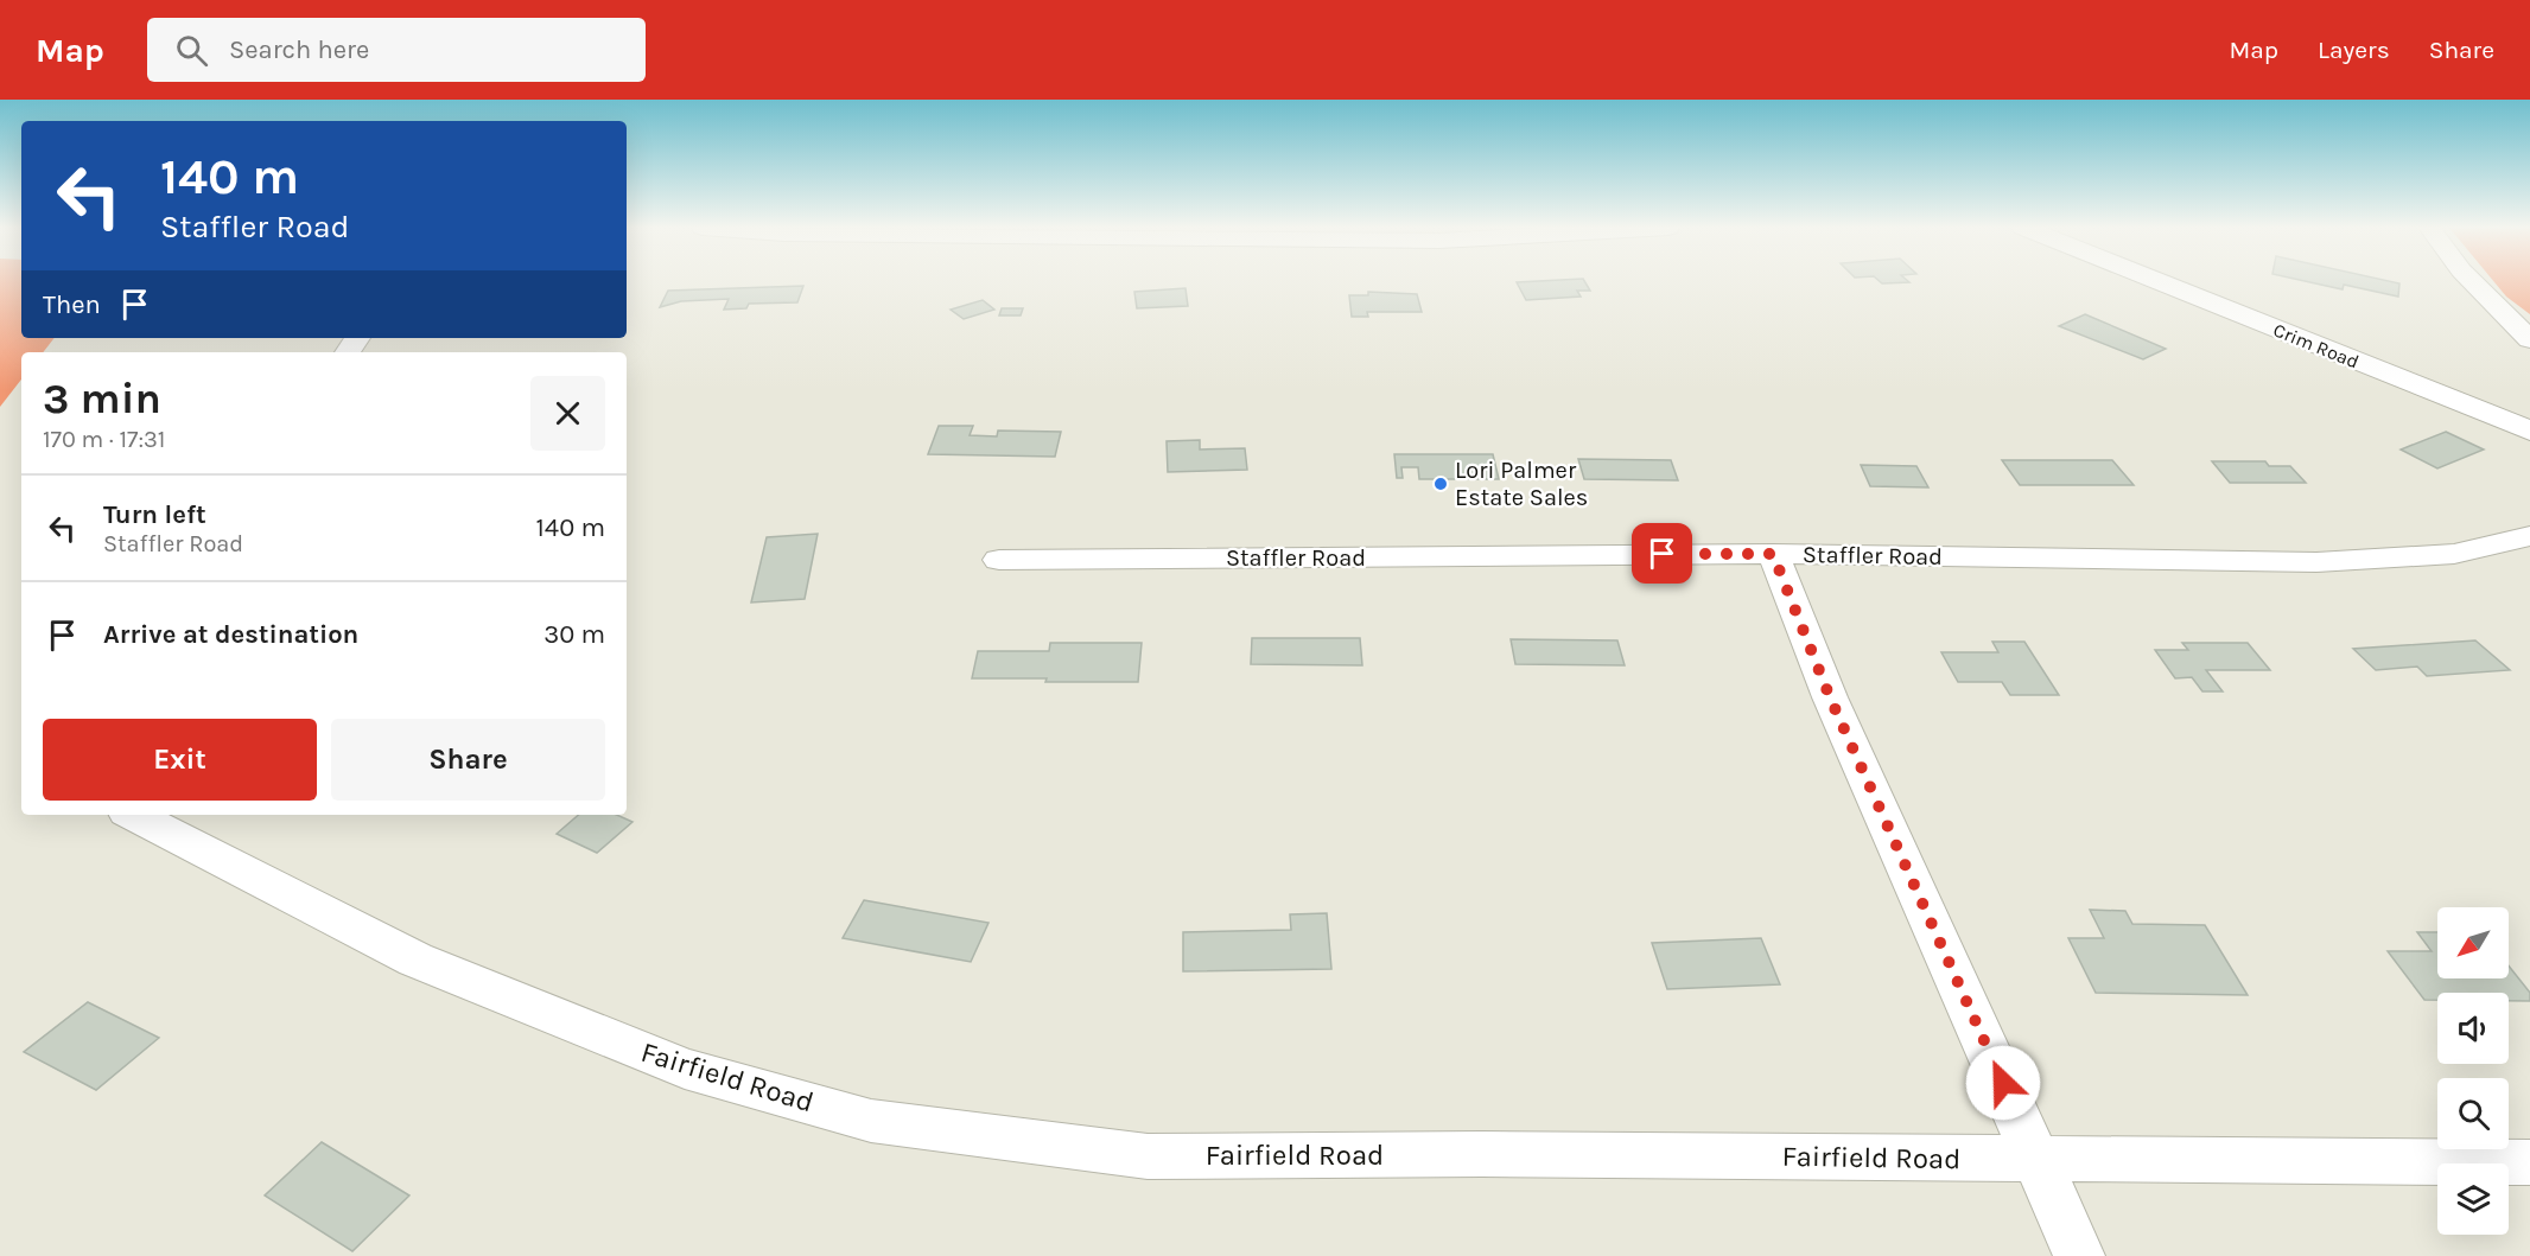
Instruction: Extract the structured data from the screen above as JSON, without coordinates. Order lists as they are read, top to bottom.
{
  "streets": {
    "street": ["Crim Road", "Staffler Road", "Fairfield Road"]
  },
  "places": ["Lori Palmer Estate Sales"],
  "north": "bottom left",
  "page": {
    "header": "Map",
    "search": "Search here",
    "nav": ["Map", "Layers", "Share"],
    "turn": ["140 m", "Staffler Road"],
    "then": "Then",
    "heading": ["3 min", "170 m · 17:31"],
    "list": [
      {
        "name": "Turn left",
        "note": "Staffler Road",
        "value": "140 m"
      },
      {
        "name": "Arrive at destination",
        "value": "30 m"
      }
    ],
    "buttons": ["Exit", "Share"]
  }
}
